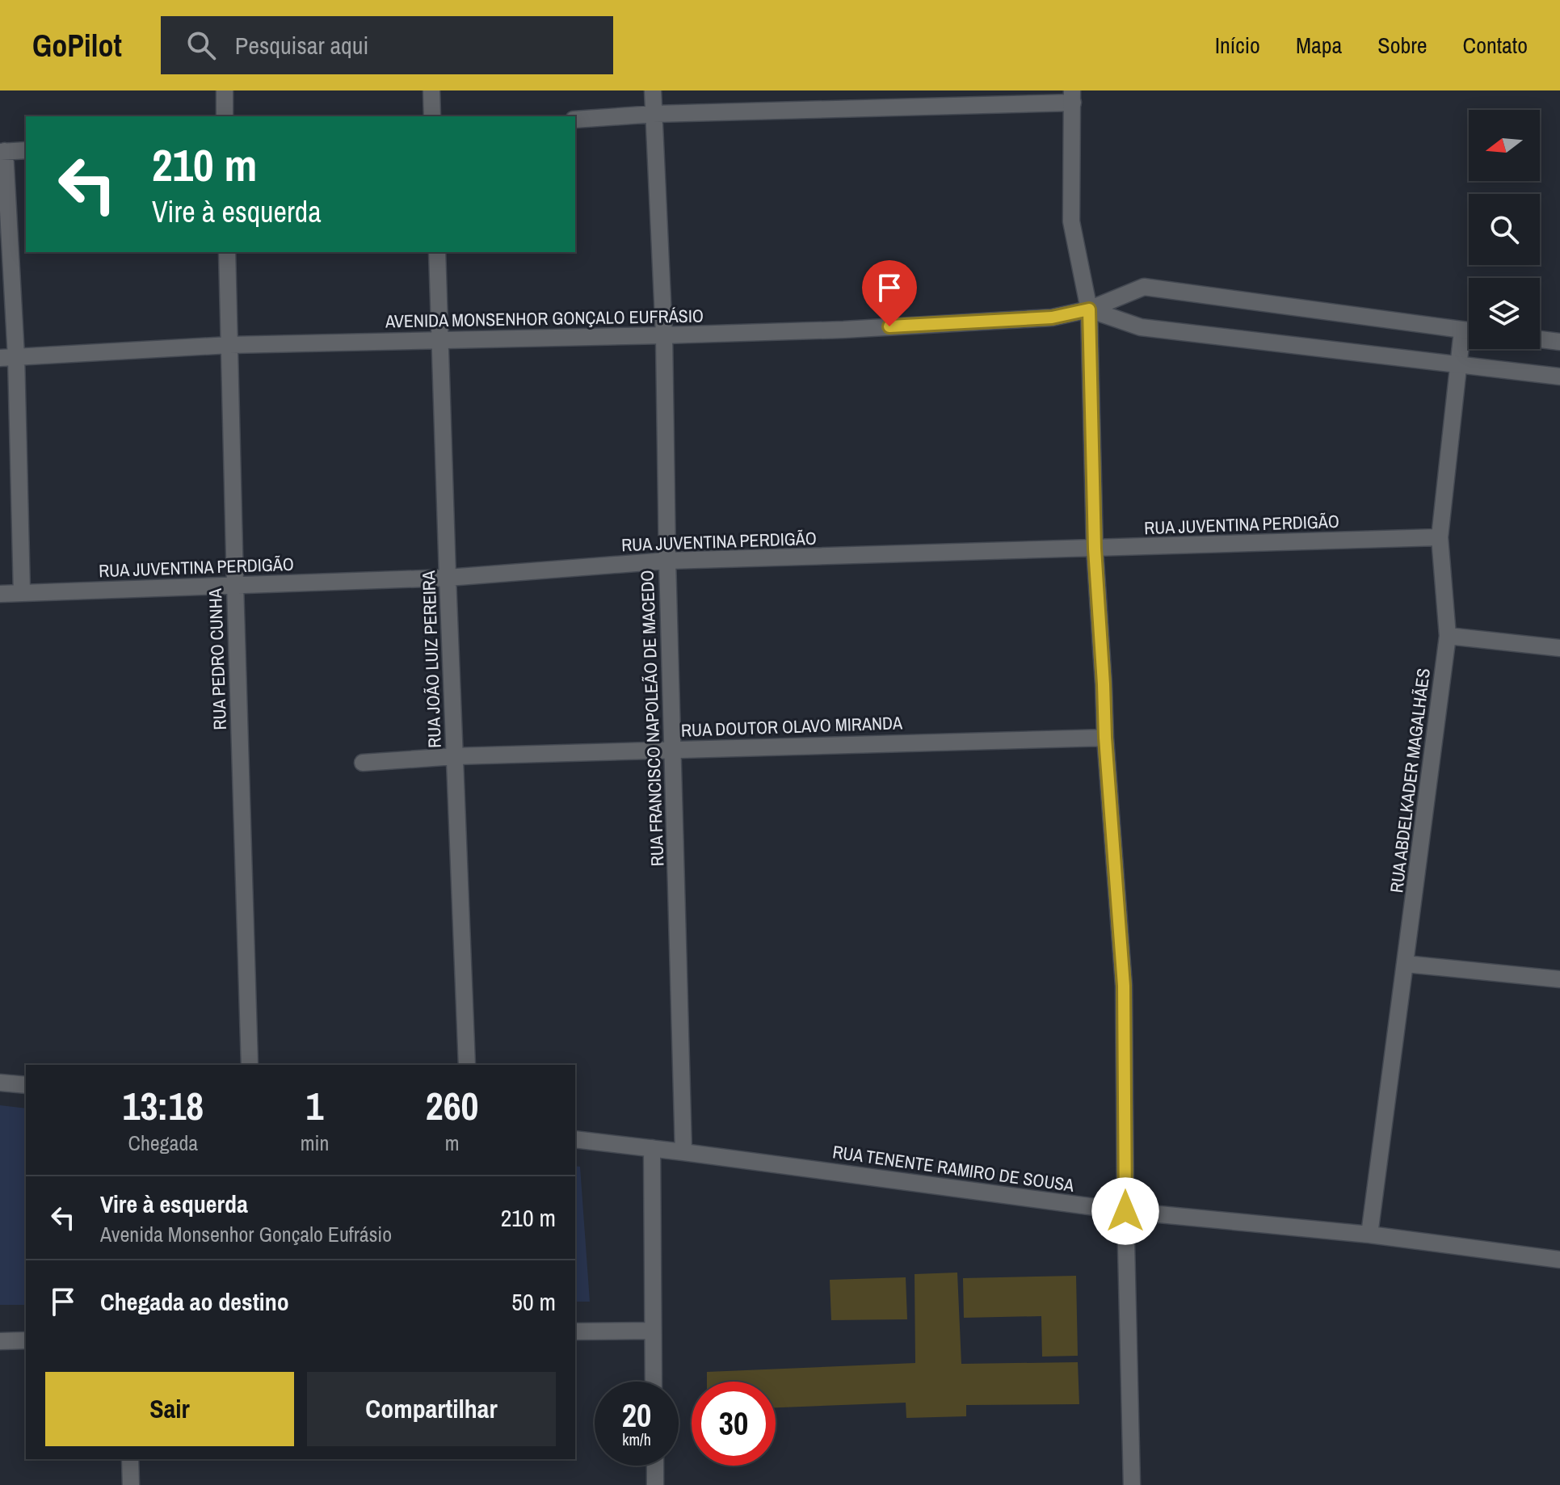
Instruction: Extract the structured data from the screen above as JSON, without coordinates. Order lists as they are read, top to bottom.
{
  "streets": {
    "street": [
      "AVENIDA MONSENHOR GONÇALO EUFRÁSIO",
      "RUA JUVENTINA PERDIGÃO",
      "RUA PEDRO CUNHA",
      "RUA JOÃO LUIZ PEREIRA",
      "RUA FRANCISCO NAPOLEÃO DE MACEDO",
      "RUA DOUTOR OLAVO MIRANDA",
      "RUA ABDELKADER MAGALHÃES",
      "RUA TENENTE RAMIRO DE SOUSA"
    ]
  },
  "crossings": [
    ["AVENIDA MONSENHOR GONÇALO EUFRÁSIO", "RUA PEDRO CUNHA"],
    ["AVENIDA MONSENHOR GONÇALO EUFRÁSIO", "RUA JOÃO LUIZ PEREIRA"],
    ["AVENIDA MONSENHOR GONÇALO EUFRÁSIO", "RUA FRANCISCO NAPOLEÃO DE MACEDO"],
    ["AVENIDA MONSENHOR GONÇALO EUFRÁSIO", "RUA ABDELKADER MAGALHÃES"],
    ["RUA JUVENTINA PERDIGÃO", "RUA PEDRO CUNHA"],
    ["RUA JUVENTINA PERDIGÃO", "RUA JOÃO LUIZ PEREIRA"],
    ["RUA JUVENTINA PERDIGÃO", "RUA FRANCISCO NAPOLEÃO DE MACEDO"],
    ["RUA JUVENTINA PERDIGÃO", "RUA ABDELKADER MAGALHÃES"],
    ["RUA JOÃO LUIZ PEREIRA", "RUA DOUTOR OLAVO MIRANDA"],
    ["RUA FRANCISCO NAPOLEÃO DE MACEDO", "RUA DOUTOR OLAVO MIRANDA"],
    ["RUA FRANCISCO NAPOLEÃO DE MACEDO", "RUA TENENTE RAMIRO DE SOUSA"],
    ["RUA ABDELKADER MAGALHÃES", "RUA TENENTE RAMIRO DE SOUSA"]
  ],
  "north": "left",
  "page": {
    "header": "GoPilot",
    "search": "Pesquisar aqui",
    "nav": [
      "Início",
      "Mapa",
      "Sobre",
      "Contato"
    ],
    "turn": ["210 m", "Vire à esquerda"],
    "eta": [
      "13:18",
      "Chegada",
      "1",
      "min",
      "260",
      "m"
    ],
    "list": [
      {
        "name": "Vire à esquerda",
        "note": "Avenida Monsenhor Gonçalo Eufrásio",
        "value": "210 m"
      },
      {
        "name": "Chegada ao destino",
        "value": "50 m"
      }
    ],
    "buttons": ["Sair", "Compartilhar"],
    "speed": "20 km/h",
    "limit": "30"
  }
}
